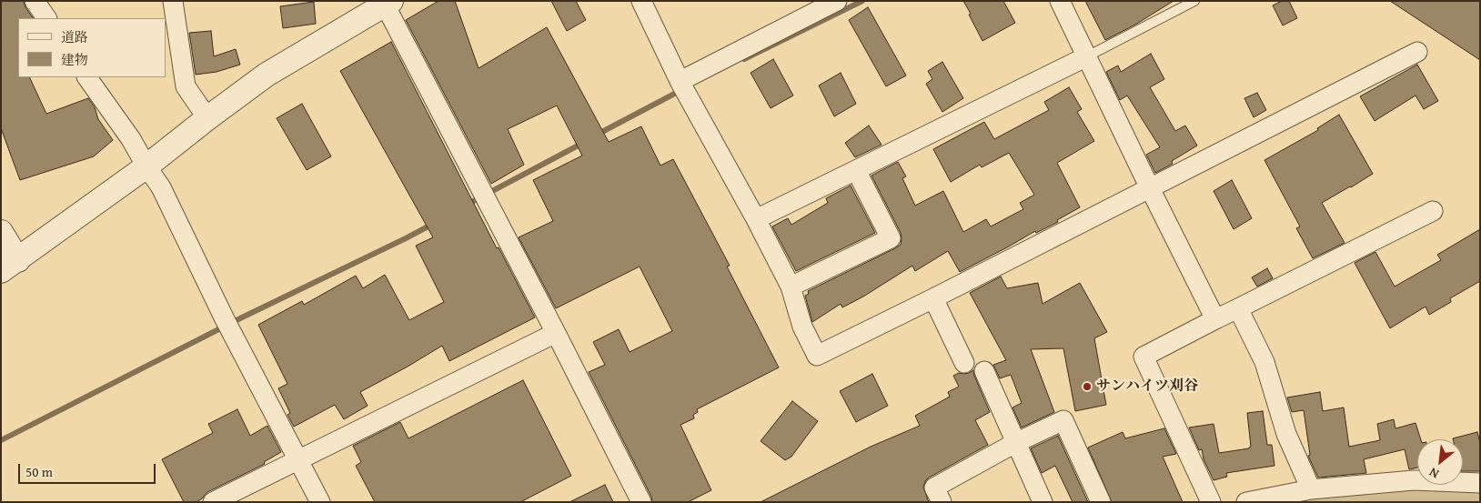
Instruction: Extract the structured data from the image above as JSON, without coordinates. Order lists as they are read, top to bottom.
{
  "places": ["サンハイツ刈谷"],
  "legend": ["道路", "建物"],
  "scale_bar": "50 m",
  "north": "bottom left"
}
